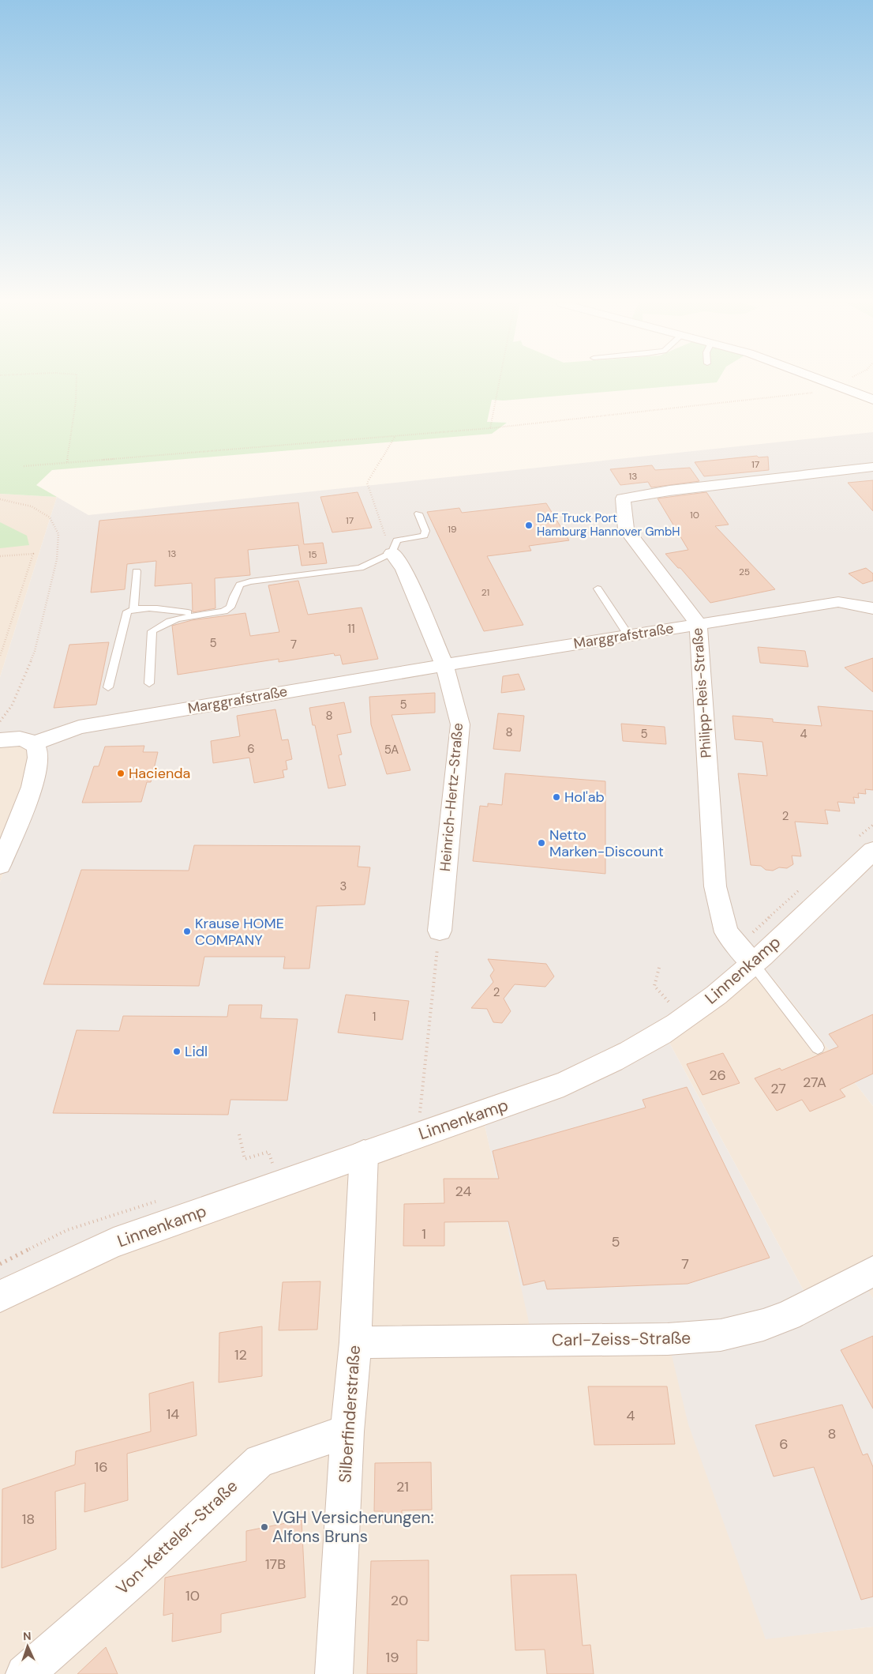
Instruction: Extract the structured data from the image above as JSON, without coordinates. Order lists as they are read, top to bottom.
{
  "streets": {
    "street": [
      "Marggrafstraße",
      "Philipp-Reis-Straße",
      "Heinrich-Hertz-Straße",
      "Linnenkamp",
      "Carl-Zeiss-Straße",
      "Silberfinderstraße",
      "Von-Ketteler-Straße"
    ]
  },
  "crossings": [
    ["Marggrafstraße", "Philipp-Reis-Straße"],
    ["Marggrafstraße", "Heinrich-Hertz-Straße"],
    ["Philipp-Reis-Straße", "Linnenkamp"],
    ["Linnenkamp", "Silberfinderstraße"],
    ["Carl-Zeiss-Straße", "Silberfinderstraße"],
    ["Silberfinderstraße", "Von-Ketteler-Straße"]
  ],
  "places": [
    "DAF Truck Port Hamburg Hannover GmbH",
    "Hacienda",
    "Hol'ab",
    "Netto Marken-Discount",
    "Krause HOME COMPANY",
    "Lidl",
    "VGH Versicherungen: Alfons Bruns"
  ],
  "house_numbers": [
    "17",
    "13",
    "10",
    "17",
    "19",
    "13",
    "15",
    "25",
    "21",
    "11",
    "5",
    "7",
    "5",
    "8",
    "8",
    "5",
    "4",
    "6",
    "5A",
    "2",
    "3",
    "2",
    "1",
    "26",
    "27A",
    "27",
    "24",
    "1",
    "5",
    "7",
    "12",
    "14",
    "4",
    "8",
    "6",
    "16",
    "21",
    "18",
    "17B",
    "10",
    "20",
    "19"
  ],
  "north": "top"
}
